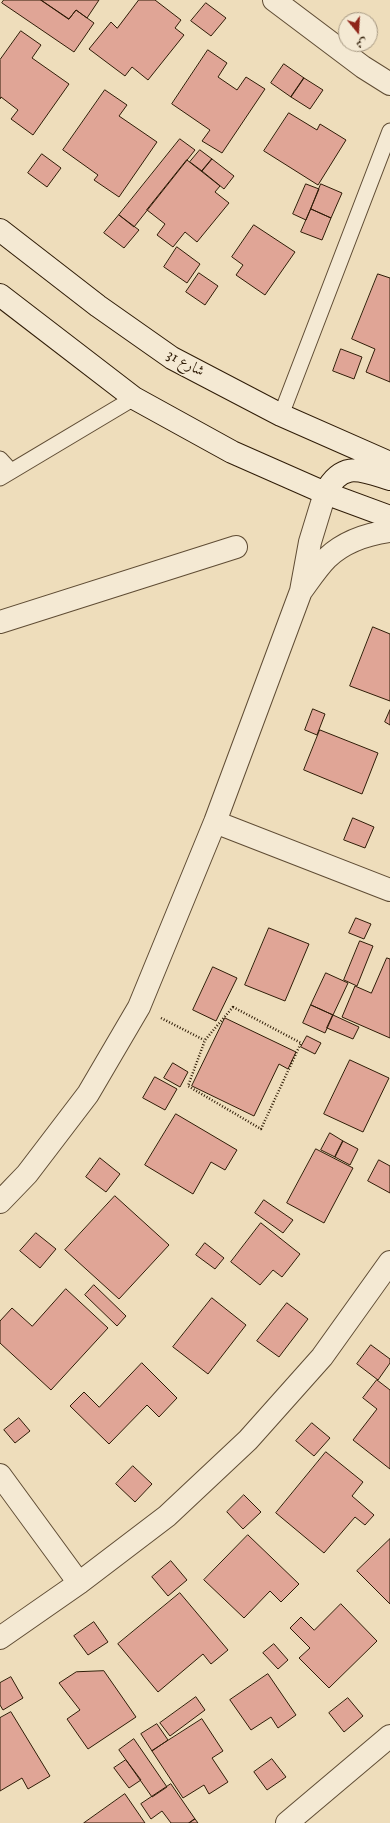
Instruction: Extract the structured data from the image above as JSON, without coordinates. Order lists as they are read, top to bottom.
{
  "streets": {
    "street": ["شارع 31"]
  },
  "north": "bottom"
}
